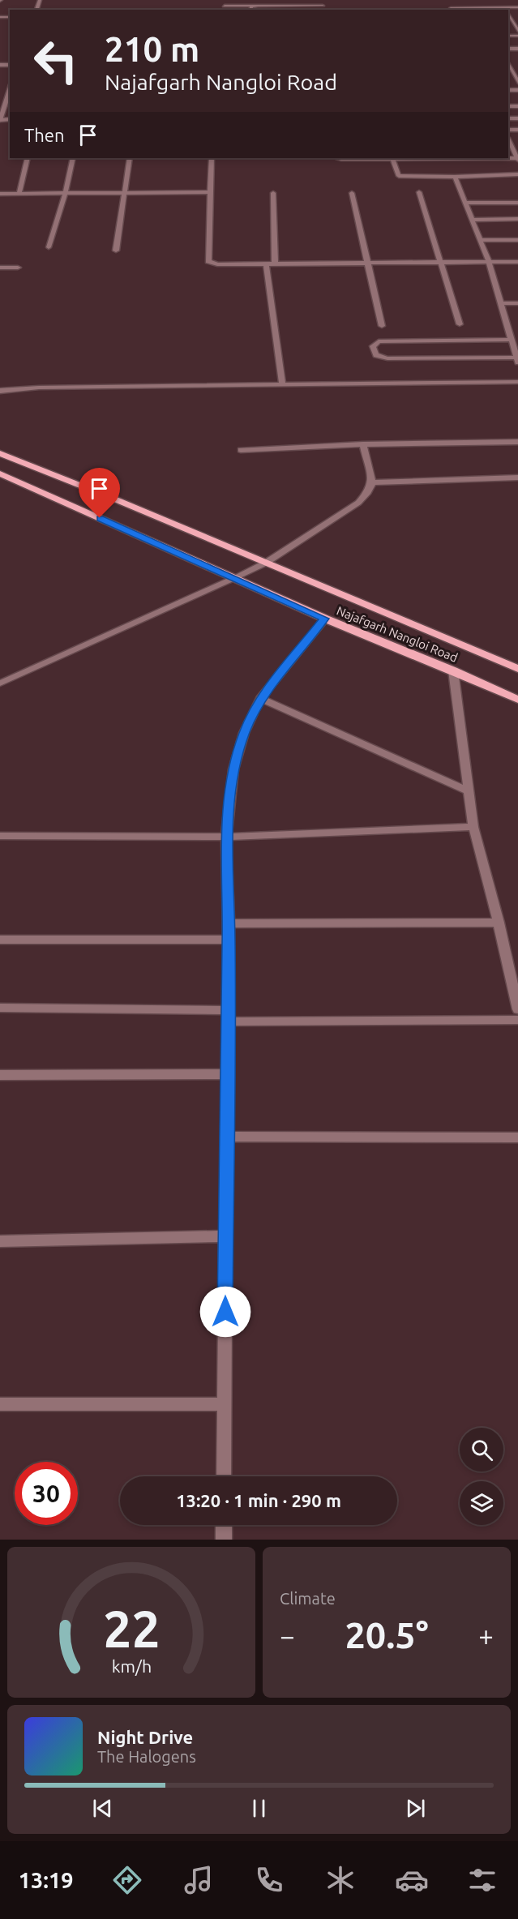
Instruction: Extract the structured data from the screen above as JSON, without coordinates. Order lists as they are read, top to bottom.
{
  "streets": {
    "main road": ["Najafgarh Nangloi Road"]
  },
  "page": {
    "turn": ["210 m", "Najafgarh Nangloi Road"],
    "then": "Then",
    "limit": "30",
    "trip": "13:20 · 1 min · 290 m",
    "tile": "Climate",
    "heat": ["−", "20.5°", "+"],
    "song": ["Night Drive", "The Halogens"],
    "tabs": "13:19",
    "gauge": ["22", "km/h"]
  }
}
